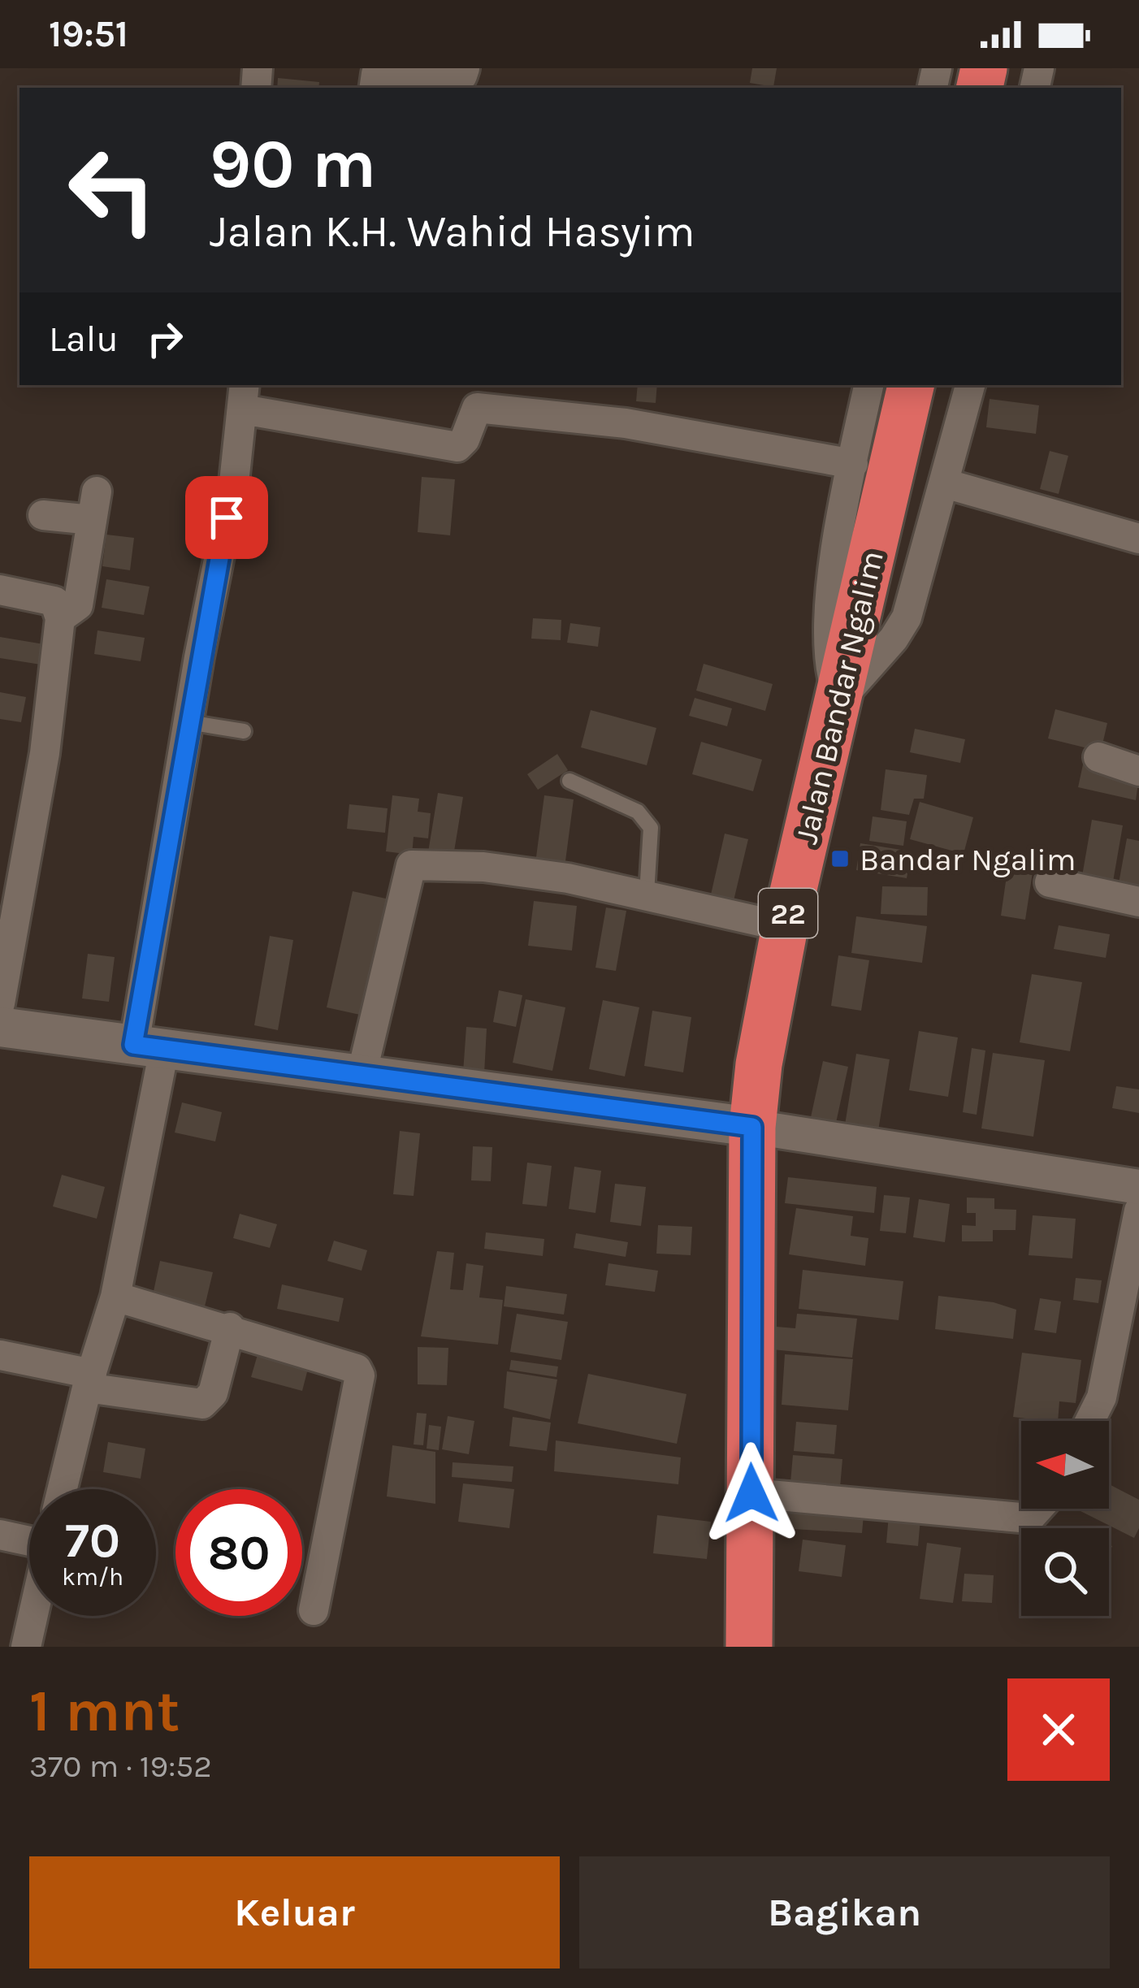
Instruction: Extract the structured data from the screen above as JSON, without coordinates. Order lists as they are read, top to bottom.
{
  "streets": {
    "highway": ["Jalan Bandar Ngalim", "22"]
  },
  "crossings": [
    ["Jalan Bandar Ngalim", "22"]
  ],
  "places": {
    "transit": ["Bandar Ngalim"]
  },
  "north": "left",
  "page": {
    "status": "19:51",
    "turn": ["90 m", "Jalan K.H. Wahid Hasyim"],
    "then": "Lalu",
    "speed": "70 km/h",
    "limit": "80",
    "heading": ["1 mnt", "370 m · 19:52"],
    "buttons": ["Keluar", "Bagikan"]
  }
}
